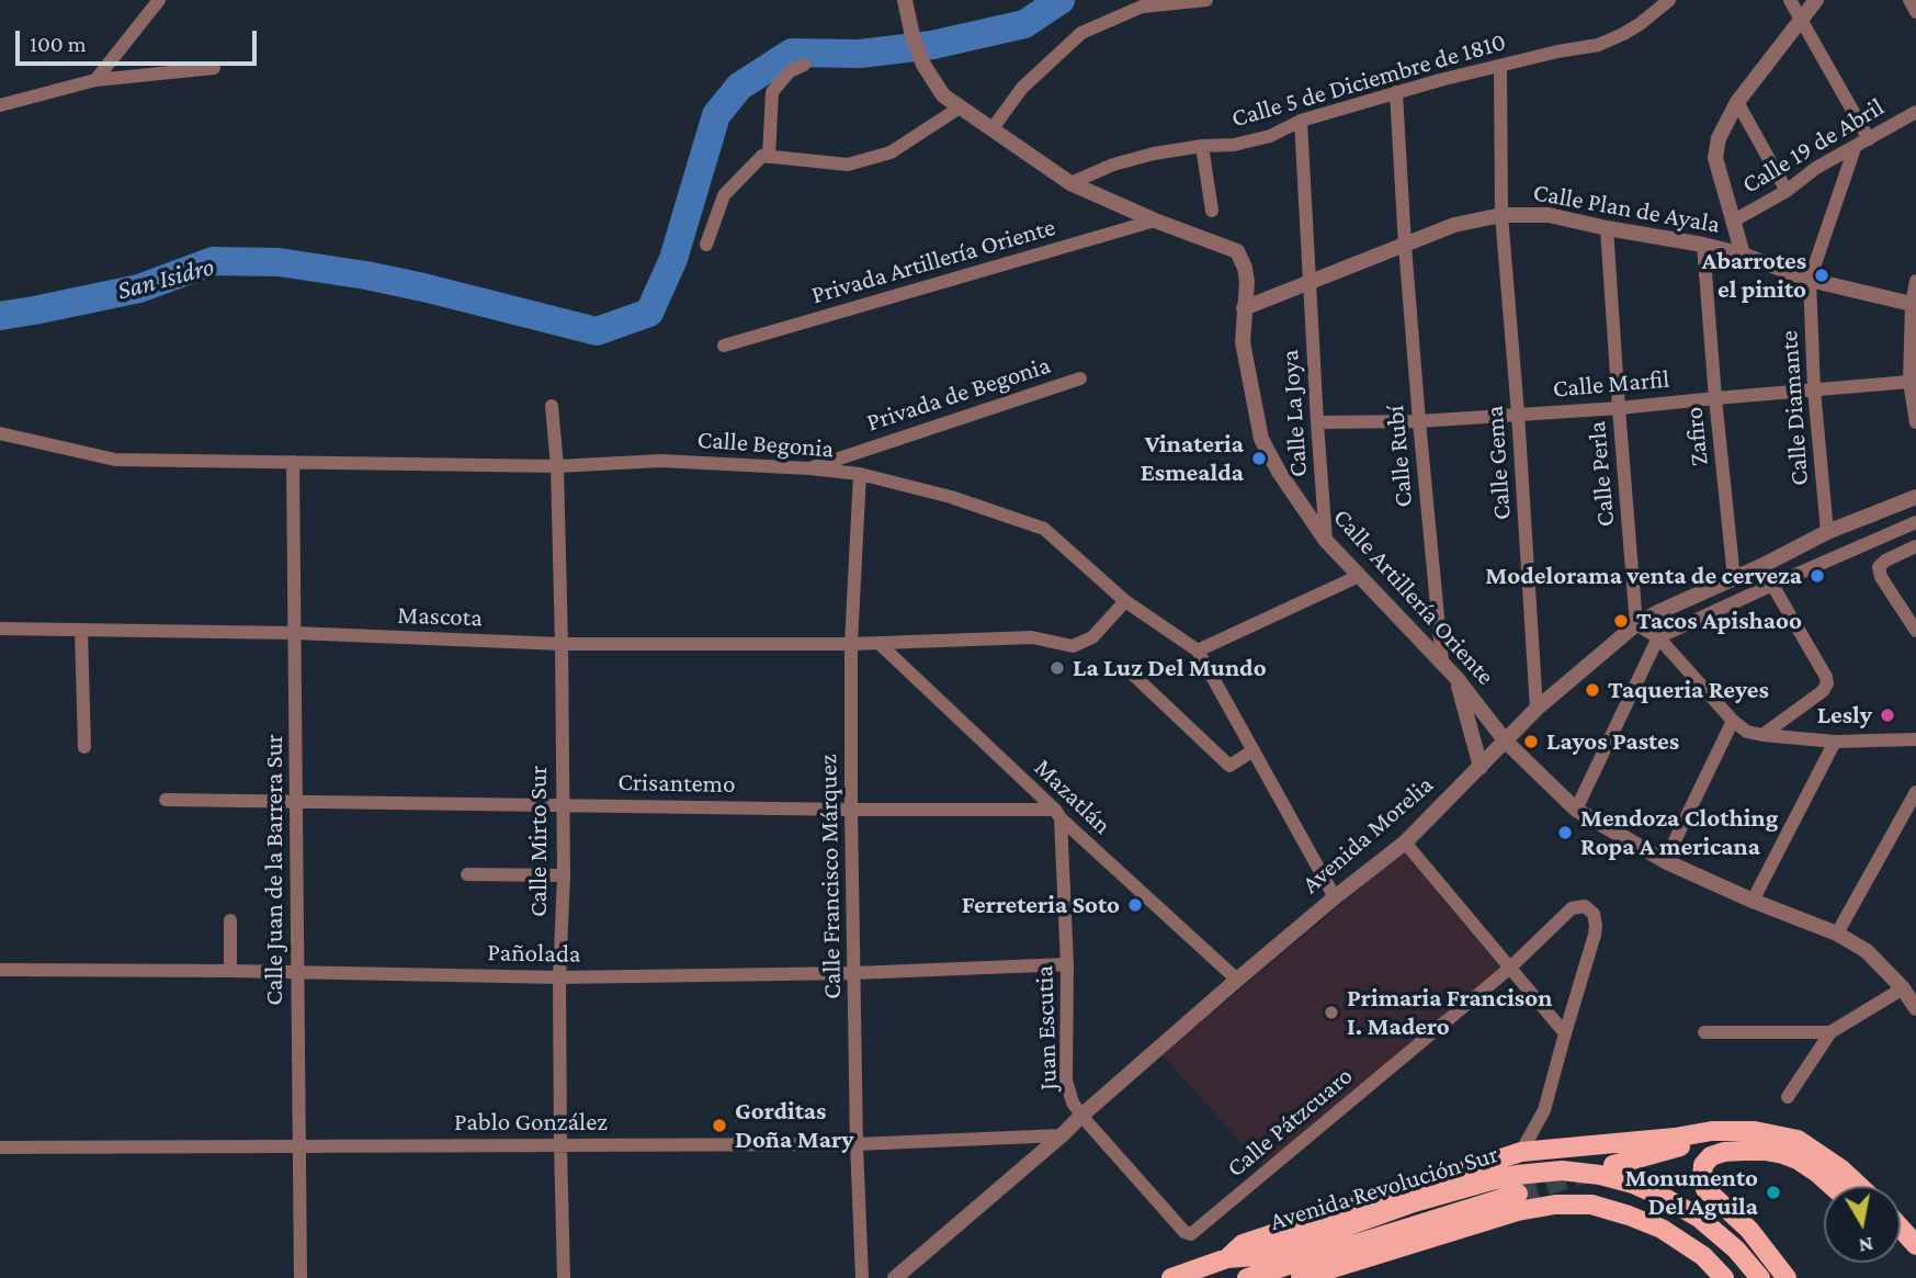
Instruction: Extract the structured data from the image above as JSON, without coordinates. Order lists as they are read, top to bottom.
{
  "streets": {
    "main road": ["Avenida Revolución Sur"],
    "street": [
      "Calle 5 de Diciembre de 1810",
      "Calle 19 de Abril",
      "Calle Plan de Ayala",
      "Privada Artillería Oriente",
      "Calle Marfil",
      "Privada de Begonia",
      "Calle Diamante",
      "Calle La Joya",
      "Zafiro",
      "Calle Begonia",
      "Calle Rubí",
      "Calle Gema",
      "Calle Perla",
      "Calle Artillería Oriente",
      "Mascota",
      "Crisantemo",
      "Mazatlán",
      "Avenida Morelia",
      "Calle Mirto Sur",
      "Calle Juan de la Barrera Sur",
      "Calle Francisco Márquez",
      "Pañolada",
      "Juan Escutia",
      "Pablo González",
      "Calle Pátzcuaro"
    ]
  },
  "crossings": [
    ["Calle 5 de Diciembre de 1810", "Calle La Joya"],
    ["Calle 5 de Diciembre de 1810", "Calle Rubí"],
    ["Calle 5 de Diciembre de 1810", "Calle Gema"],
    ["Calle 5 de Diciembre de 1810", "Calle Artillería Oriente"],
    ["Calle Plan de Ayala", "Calle Diamante"],
    ["Calle Plan de Ayala", "Calle La Joya"],
    ["Calle Plan de Ayala", "Zafiro"],
    ["Calle Plan de Ayala", "Calle Rubí"],
    ["Calle Plan de Ayala", "Calle Gema"],
    ["Calle Plan de Ayala", "Calle Perla"],
    ["Calle Plan de Ayala", "Calle Artillería Oriente"],
    ["Privada Artillería Oriente", "Calle Artillería Oriente"],
    ["Calle Marfil", "Calle Diamante"],
    ["Calle Marfil", "Calle La Joya"],
    ["Calle Marfil", "Zafiro"],
    ["Calle Marfil", "Calle Rubí"],
    ["Calle Marfil", "Calle Gema"],
    ["Calle Marfil", "Calle Perla"],
    ["Privada de Begonia", "Calle Begonia"],
    ["Calle Diamante", "Avenida Morelia"],
    ["Calle La Joya", "Calle Artillería Oriente"],
    ["Zafiro", "Avenida Morelia"],
    ["Calle Begonia", "Mascota"],
    ["Calle Begonia", "Avenida Morelia"],
    ["Calle Begonia", "Calle Mirto Sur"],
    ["Calle Begonia", "Calle Juan de la Barrera Sur"],
    ["Calle Begonia", "Calle Francisco Márquez"],
    ["Calle Rubí", "Calle Artillería Oriente"],
    ["Calle Gema", "Avenida Morelia"],
    ["Calle Perla", "Avenida Morelia"],
    ["Calle Artillería Oriente", "Avenida Morelia"],
    ["Mascota", "Mazatlán"],
    ["Mascota", "Calle Mirto Sur"],
    ["Mascota", "Calle Juan de la Barrera Sur"],
    ["Mascota", "Calle Francisco Márquez"],
    ["Crisantemo", "Mazatlán"],
    ["Crisantemo", "Calle Mirto Sur"],
    ["Crisantemo", "Calle Juan de la Barrera Sur"],
    ["Crisantemo", "Calle Francisco Márquez"],
    ["Crisantemo", "Juan Escutia"],
    ["Mazatlán", "Avenida Morelia"],
    ["Mazatlán", "Juan Escutia"],
    ["Avenida Morelia", "Juan Escutia"],
    ["Avenida Morelia", "Pablo González"],
    ["Calle Mirto Sur", "Pañolada"],
    ["Calle Mirto Sur", "Pablo González"],
    ["Calle Juan de la Barrera Sur", "Pañolada"],
    ["Calle Juan de la Barrera Sur", "Pablo González"],
    ["Calle Francisco Márquez", "Pañolada"],
    ["Calle Francisco Márquez", "Pablo González"],
    ["Pañolada", "Juan Escutia"],
    ["Juan Escutia", "Calle Pátzcuaro"]
  ],
  "water": ["San Isidro"],
  "places": [
    "Abarrotes el pinito",
    "Vinateria Esmealda",
    "Modelorama venta de cerveza",
    "Tacos Apishaoo",
    "La Luz Del Mundo",
    "Taqueria Reyes",
    "Lesly",
    "Layos Pastes",
    "Mendoza Clothing Ropa A mericana",
    "Ferreteria Soto",
    "Primaria Francison I. Madero",
    "Gorditas Doña Mary",
    "Monumento Del Aguila"
  ],
  "scale_bar": "100 m",
  "north": "bottom"
}
